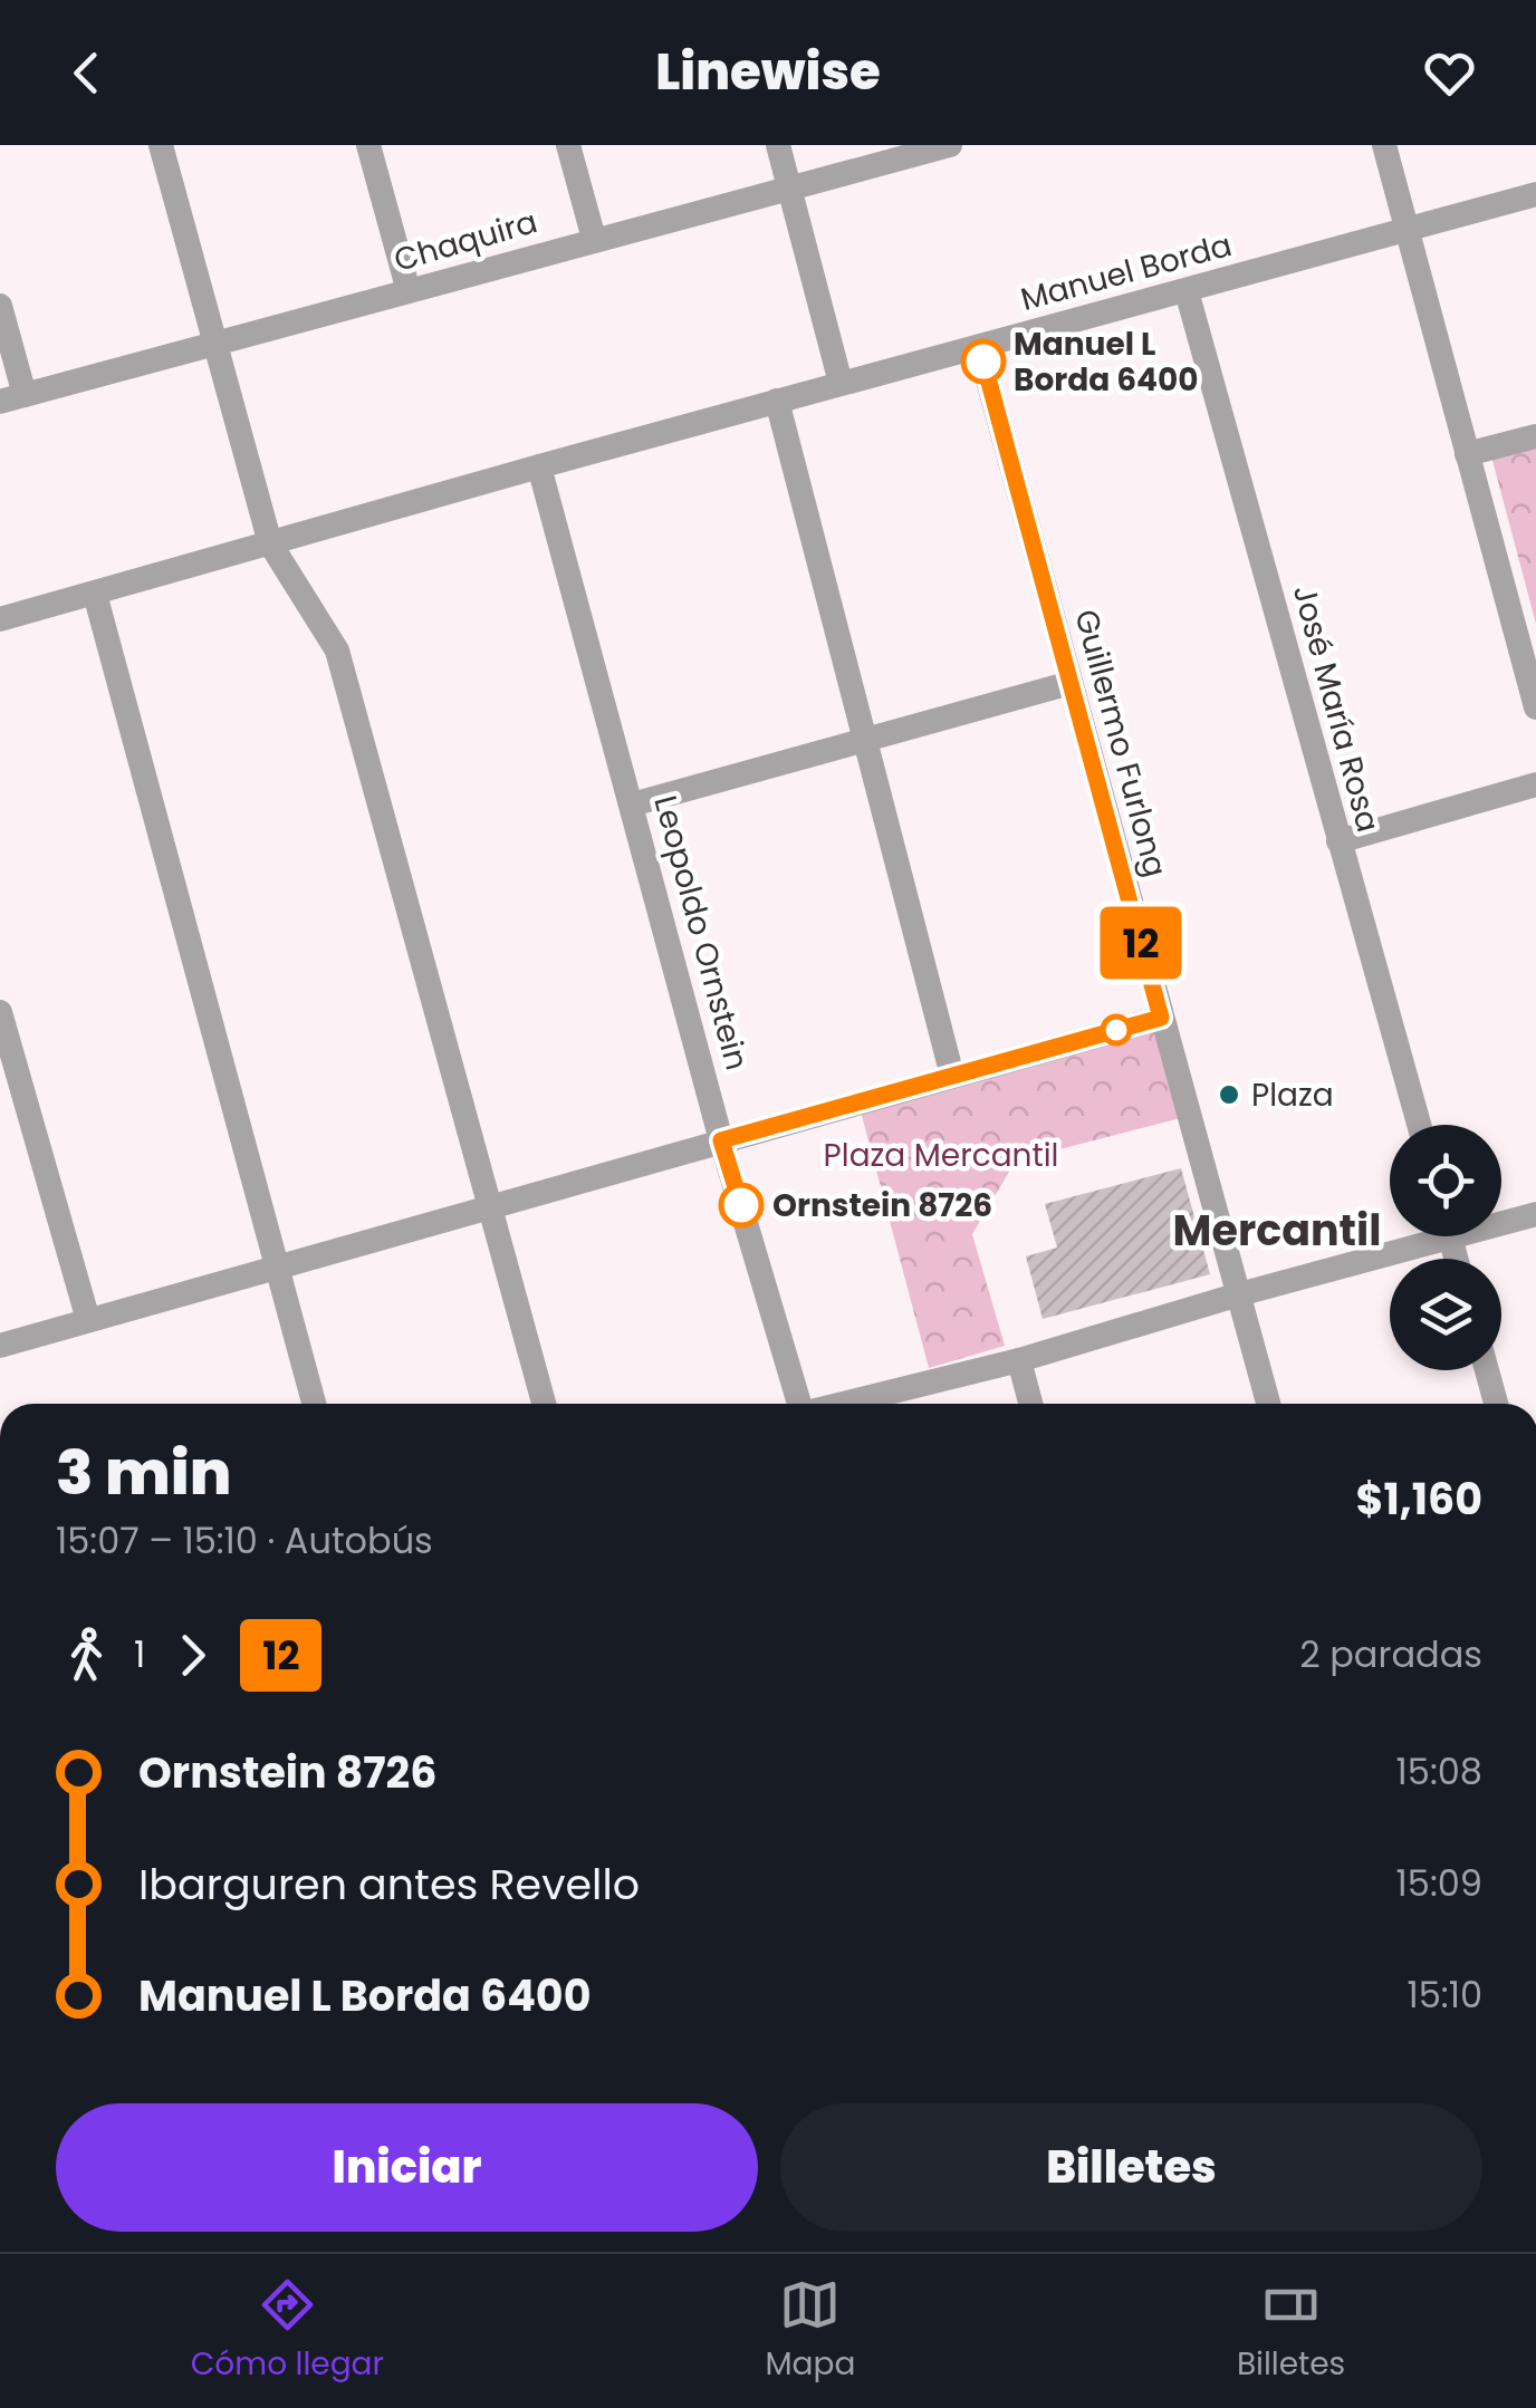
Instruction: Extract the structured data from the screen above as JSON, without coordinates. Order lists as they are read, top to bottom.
{
  "streets": {
    "street": [
      "Chaquira",
      "Manuel Borda",
      "José María Rosa",
      "Guillermo Furlong",
      "Leopoldo Ornstein"
    ]
  },
  "crossings": [
    ["Manuel Borda", "José María Rosa"],
    ["Manuel Borda", "Guillermo Furlong"],
    ["Manuel Borda", "Leopoldo Ornstein"]
  ],
  "districts": ["Mercantil"],
  "parks": ["Plaza Mercantil"],
  "places": ["Manuel L Borda 6400", "Plaza", "Ornstein 8726"],
  "lines": ["bus line 12"],
  "page": {
    "header": "Linewise",
    "on_map": "12",
    "heading": ["3 min", "15:07 – 15:10 · Autobús", "$1,160"],
    "legs": ["1", "12", "2 paradas"],
    "list": [
      {
        "name": "Ornstein 8726",
        "value": "15:08"
      },
      {
        "name": "Ibarguren antes Revello",
        "value": "15:09"
      },
      {
        "name": "Manuel L Borda 6400",
        "value": "15:10"
      }
    ],
    "buttons": ["Iniciar", "Billetes"],
    "tabs": ["Cómo llegar", "Mapa", "Billetes"]
  }
}
